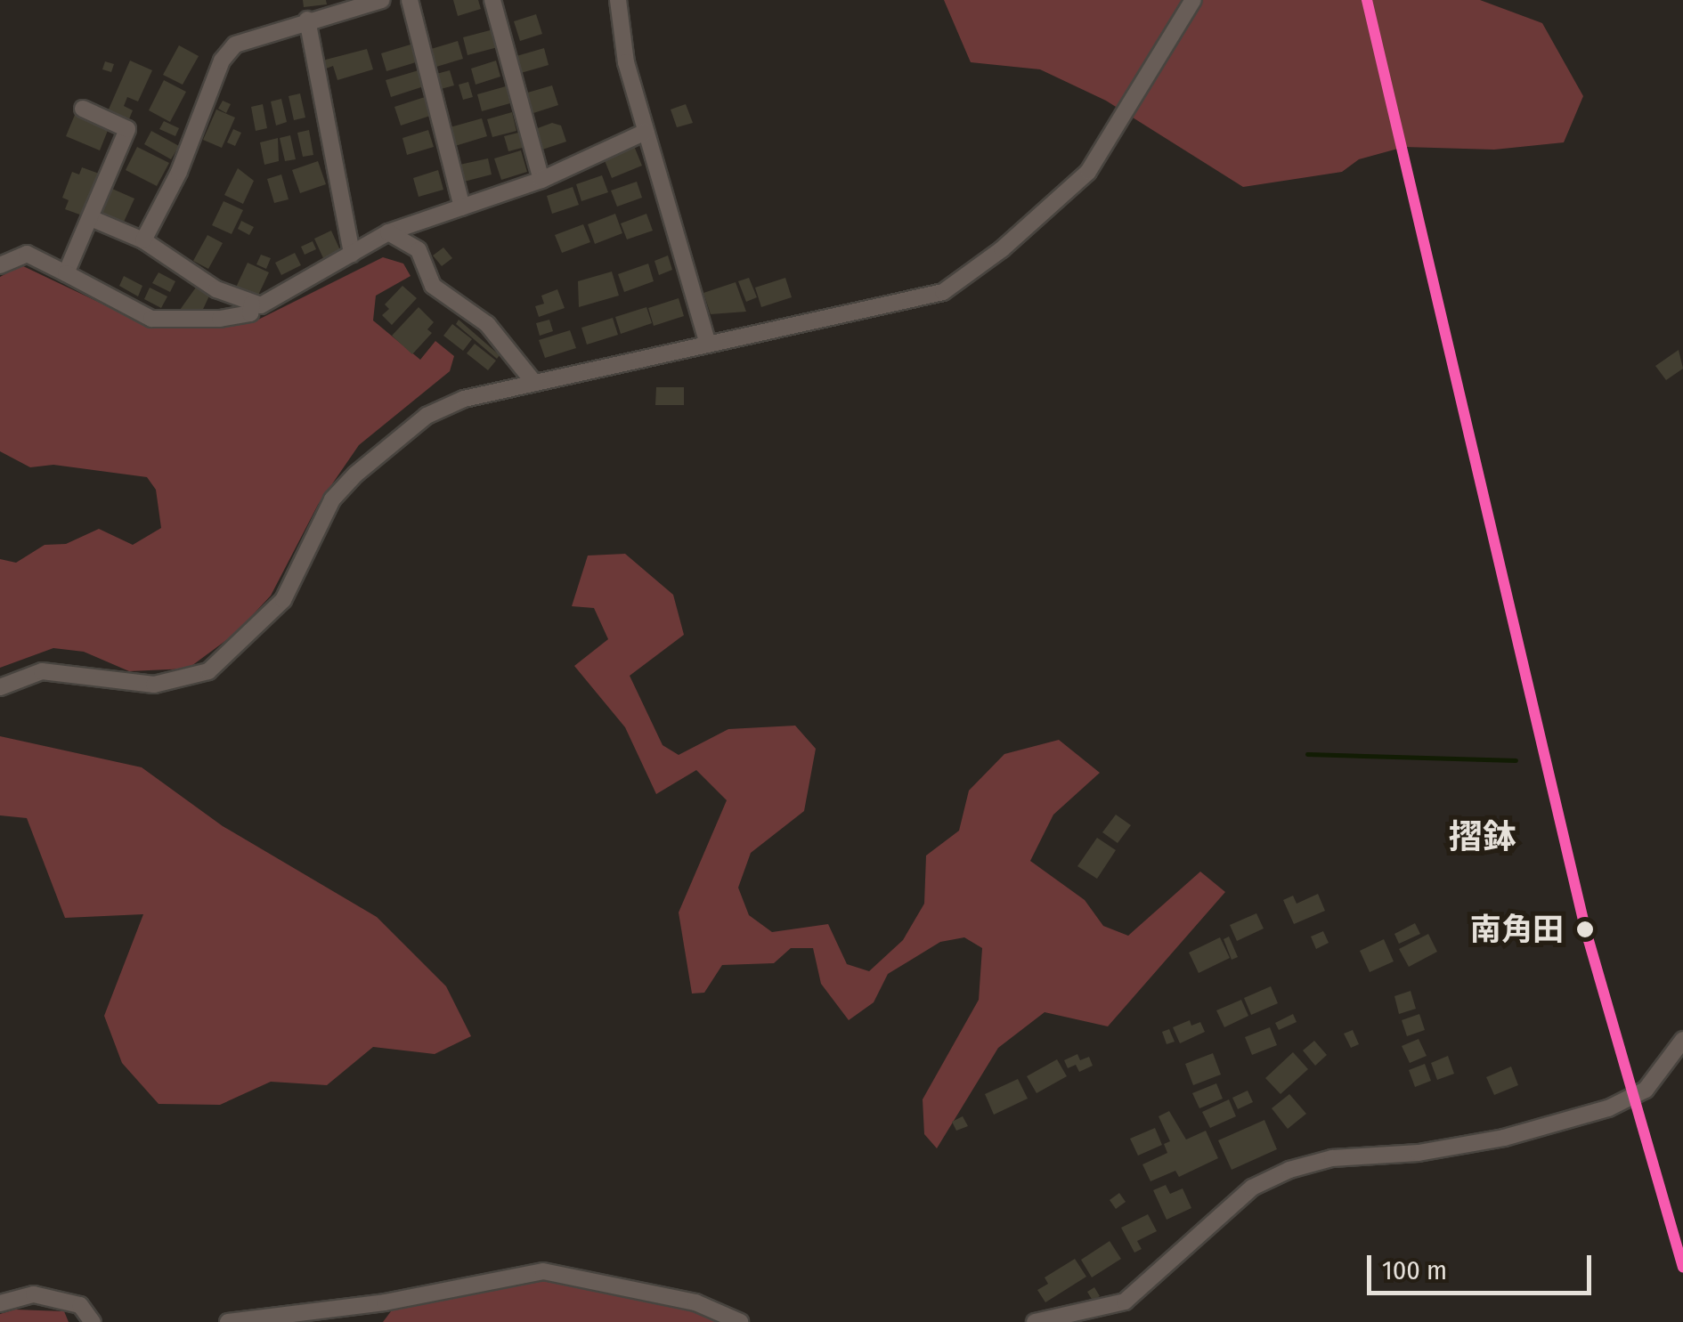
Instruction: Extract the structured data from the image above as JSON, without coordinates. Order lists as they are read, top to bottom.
{
  "districts": ["摺鉢"],
  "places": ["南角田"],
  "scale_bar": "100 m"
}
